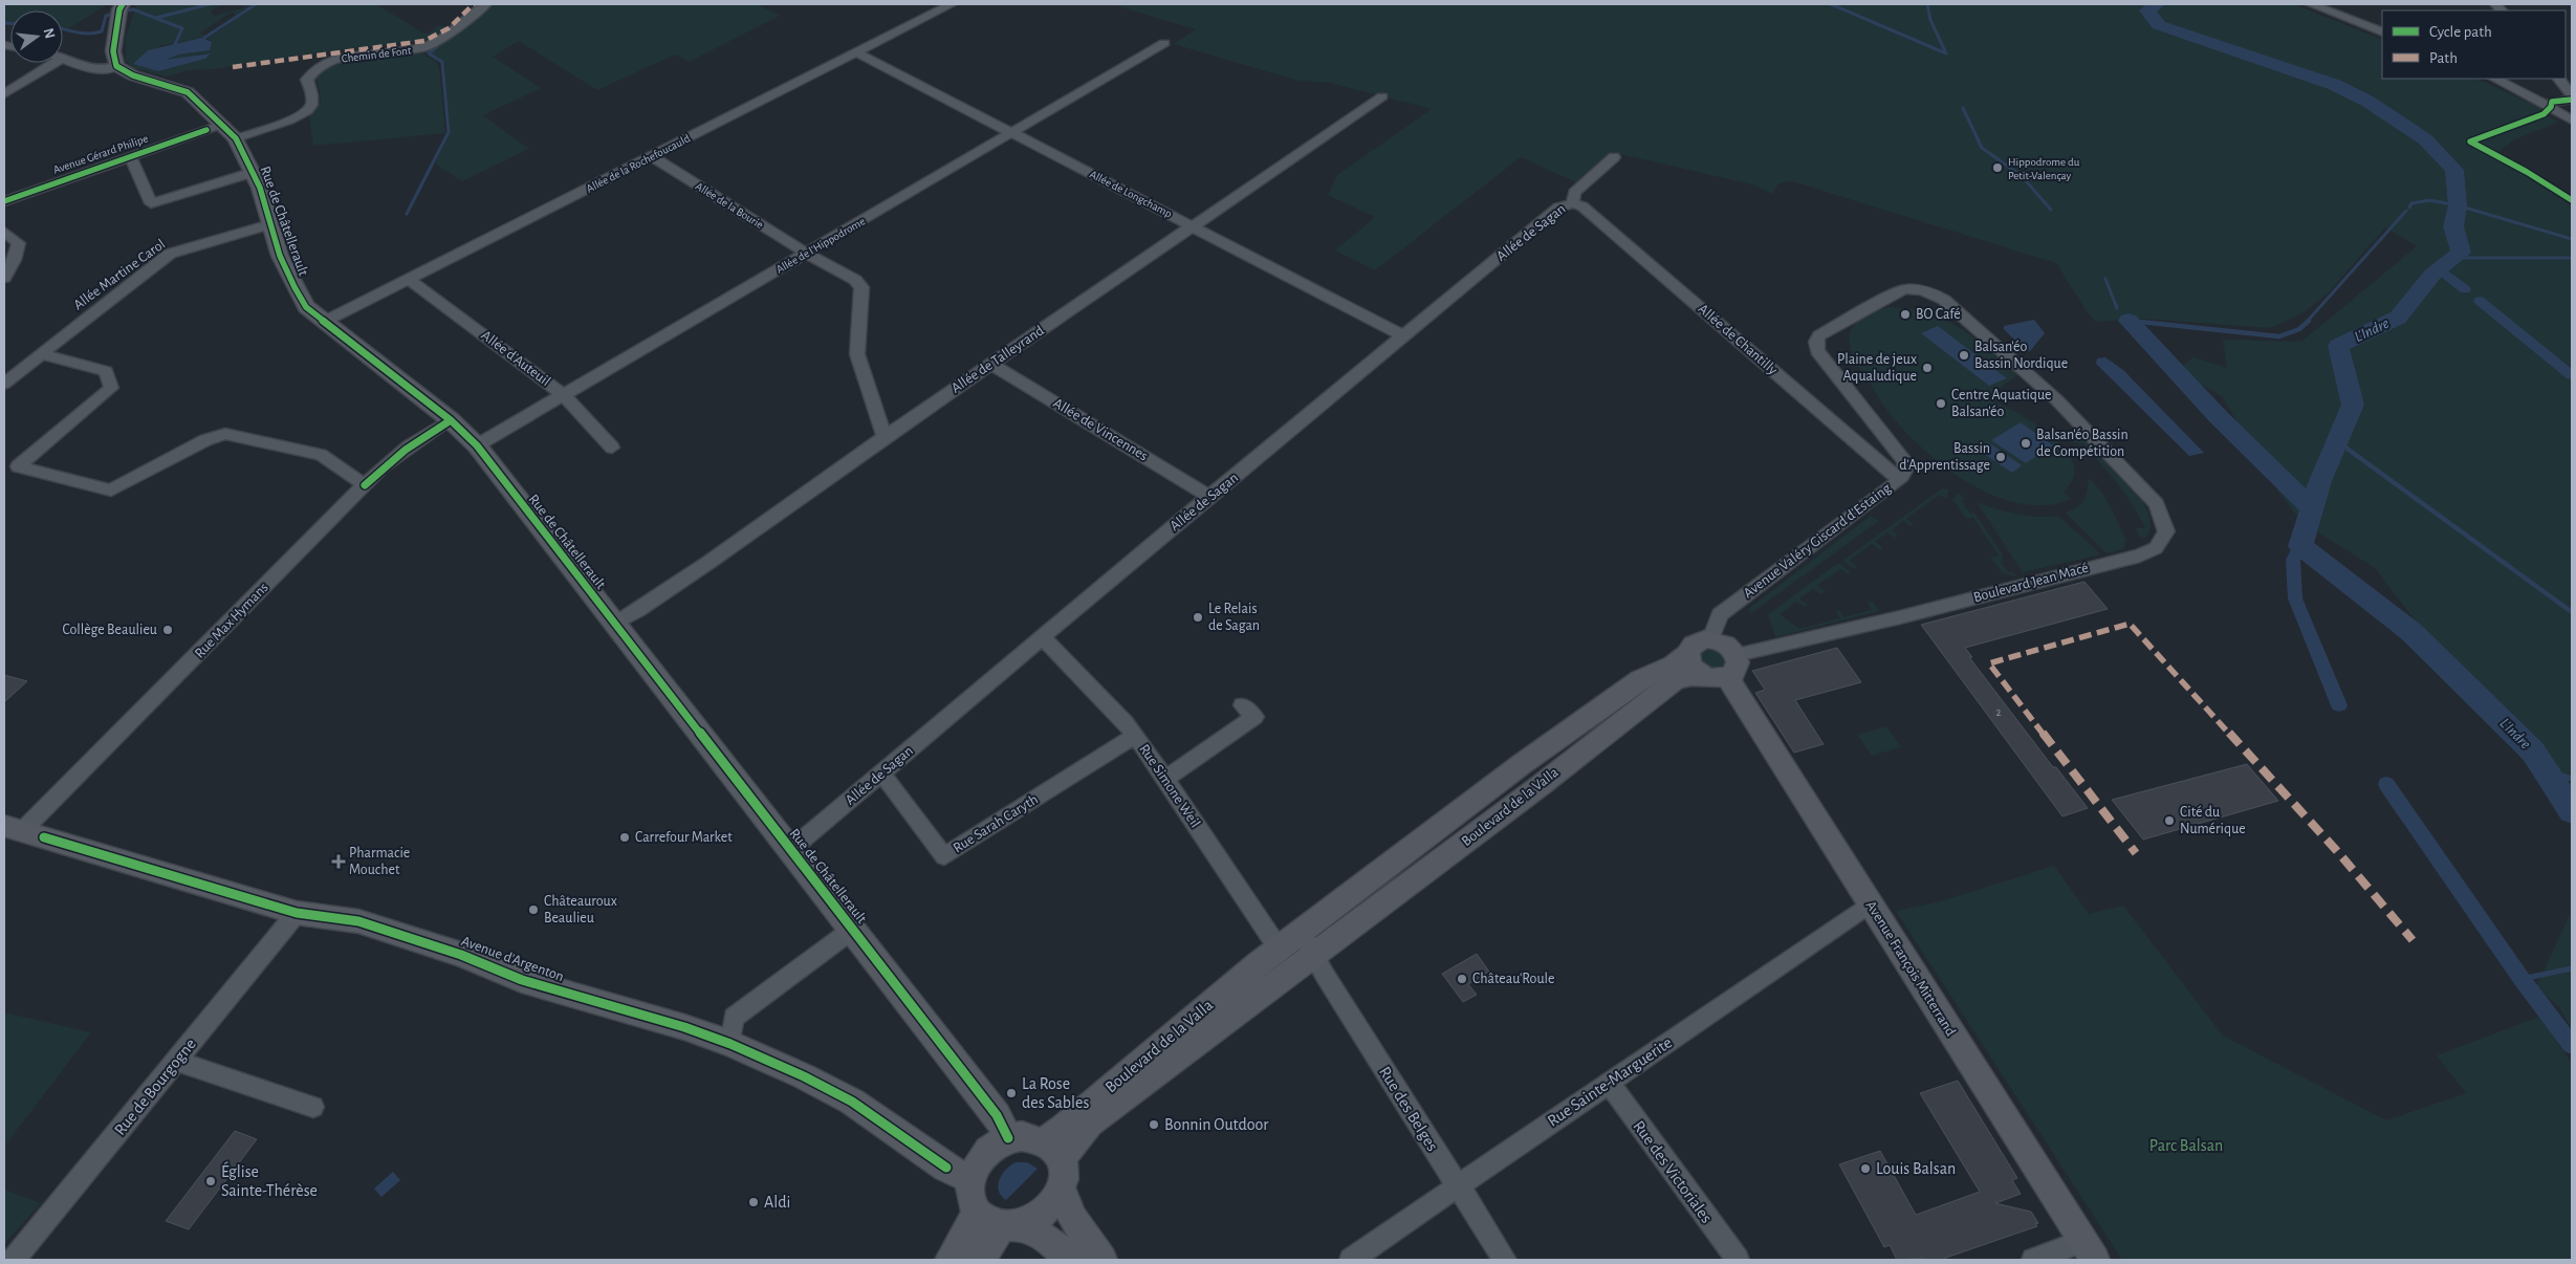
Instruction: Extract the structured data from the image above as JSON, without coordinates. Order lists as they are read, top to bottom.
{
  "streets": {
    "main road": [
      "Rue de Châtellerault",
      "Boulevard de la Valla",
      "Avenue d'Argenton",
      "Avenue François Mitterrand"
    ],
    "street": [
      "Chemin de Font",
      "Avenue Gérard Philipe",
      "Allée de la Rochefoucauld",
      "Allée de Longchamp",
      "Allée de la Bourie",
      "Allée de Sagan",
      "Allée de l'Hippodrome",
      "Allée Martine Carol",
      "Allée de Chantilly",
      "Allée d'Auteuil",
      "Allée de Talleyrand",
      "Allée de Vincennes",
      "Avenue Valéry Giscard d'Estaing",
      "Boulevard Jean Macé",
      "Rue Max Hymans",
      "Rue Simone Weil",
      "Rue Sarah Caryth",
      "Rue Sainte-Marguerite",
      "Rue de Bourgogne",
      "Rue des Belges",
      "Rue des Victoriales"
    ]
  },
  "crossings": [
    ["Chemin de Font", "Rue de Châtellerault"],
    ["Avenue Gérard Philipe", "Rue de Châtellerault"],
    ["Allée de la Rochefoucauld", "Allée de Longchamp"],
    ["Allée de la Rochefoucauld", "Allée de la Bourie"],
    ["Allée de la Rochefoucauld", "Rue de Châtellerault"],
    ["Allée de la Rochefoucauld", "Allée d'Auteuil"],
    ["Allée de Longchamp", "Allée de Sagan"],
    ["Allée de Longchamp", "Allée de l'Hippodrome"],
    ["Allée de Longchamp", "Allée de Talleyrand"],
    ["Allée de la Bourie", "Allée de l'Hippodrome"],
    ["Allée de la Bourie", "Allée de Talleyrand"],
    ["Rue de Châtellerault", "Allée de Sagan"],
    ["Rue de Châtellerault", "Allée de l'Hippodrome"],
    ["Rue de Châtellerault", "Allée Martine Carol"],
    ["Rue de Châtellerault", "Allée de Talleyrand"],
    ["Rue de Châtellerault", "Rue Max Hymans"],
    ["Rue de Châtellerault", "Boulevard de la Valla"],
    ["Rue de Châtellerault", "Avenue d'Argenton"],
    ["Allée de Sagan", "Allée de Chantilly"],
    ["Allée de Sagan", "Allée de Vincennes"],
    ["Allée de Sagan", "Rue Simone Weil"],
    ["Allée de Sagan", "Rue Sarah Caryth"],
    ["Allée de l'Hippodrome", "Allée d'Auteuil"],
    ["Allée de Chantilly", "Avenue Valéry Giscard d'Estaing"],
    ["Allée de Talleyrand", "Allée de Vincennes"],
    ["Avenue Valéry Giscard d'Estaing", "Boulevard Jean Macé"],
    ["Avenue Valéry Giscard d'Estaing", "Boulevard de la Valla"],
    ["Avenue Valéry Giscard d'Estaing", "Avenue François Mitterrand"],
    ["Boulevard Jean Macé", "Boulevard de la Valla"],
    ["Boulevard Jean Macé", "Avenue François Mitterrand"],
    ["Rue Max Hymans", "Avenue d'Argenton"],
    ["Rue Simone Weil", "Boulevard de la Valla"],
    ["Rue Simone Weil", "Rue Sarah Caryth"],
    ["Boulevard de la Valla", "Avenue d'Argenton"],
    ["Boulevard de la Valla", "Avenue François Mitterrand"],
    ["Boulevard de la Valla", "Rue des Belges"],
    ["Avenue d'Argenton", "Rue de Bourgogne"],
    ["Avenue François Mitterrand", "Rue Sainte-Marguerite"],
    ["Rue Sainte-Marguerite", "Rue des Belges"],
    ["Rue Sainte-Marguerite", "Rue des Victoriales"]
  ],
  "water": ["L'Indre"],
  "parks": ["Parc Balsan"],
  "places": {
    "other": [
      "Hippodrome du Petit-Valençay",
      "BO Café",
      "Balsan'éo Bassin Nordique",
      "Plaine de jeux Aqualudique",
      "Centre Aquatique Balsan'éo",
      "Balsan'éo Bassin de Compétition",
      "Bassin d'Apprentissage",
      "Le Relais de Sagan",
      "Collège Beaulieu",
      "Cité du Numérique",
      "Carrefour Market",
      "Châteauroux Beaulieu",
      "Château'Roule",
      "La Rose des Sables",
      "Bonnin Outdoor",
      "Louis Balsan",
      "Église Sainte-Thérèse",
      "Aldi"
    ],
    "health": ["Pharmacie Mouchet"]
  },
  "house_numbers": ["2"],
  "legend": ["Cycle path", "Path"],
  "north": "right"
}
